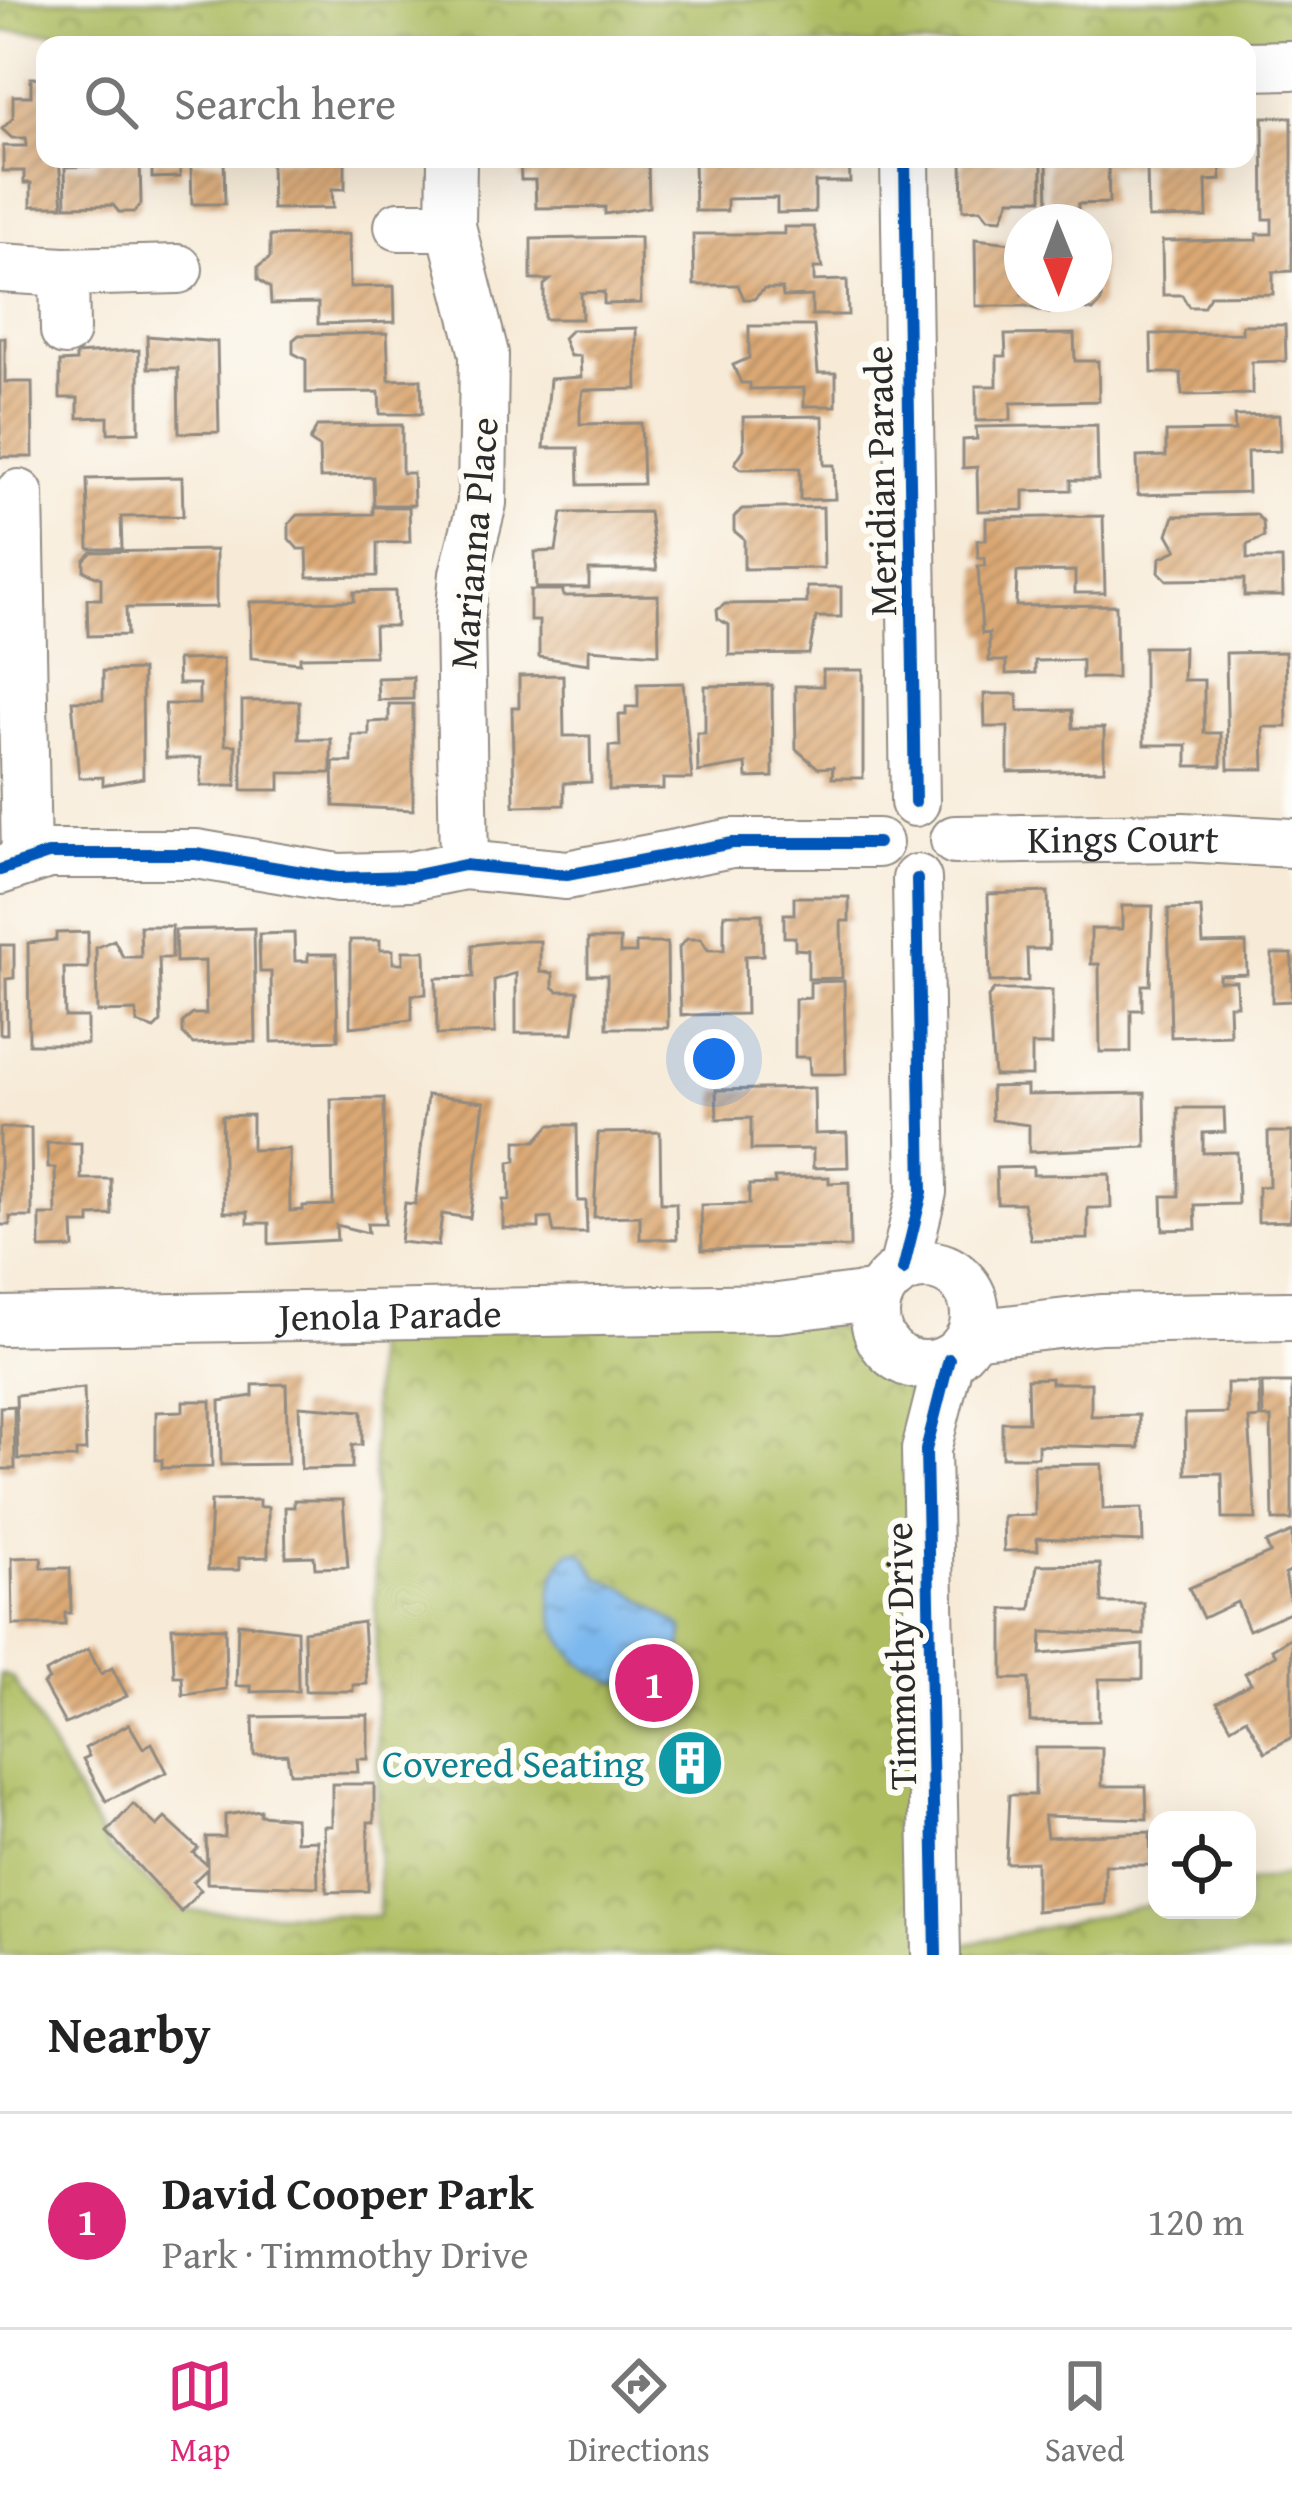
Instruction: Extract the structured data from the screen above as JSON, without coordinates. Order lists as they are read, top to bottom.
{
  "streets": {
    "street": [
      "Meridian Parade",
      "Marianna Place",
      "Kings Court",
      "Jenola Parade",
      "Timmothy Drive"
    ]
  },
  "crossings": [
    ["Meridian Parade", "Kings Court"],
    ["Jenola Parade", "Timmothy Drive"]
  ],
  "places": {
    "building": ["Covered Seating"]
  },
  "north": "bottom",
  "page": {
    "search": "Search here",
    "pins": "1",
    "heading": "Nearby",
    "list": [
      {
        "mark": "1",
        "name": "David Cooper Park",
        "note": "Park · Timmothy Drive",
        "value": "120 m"
      }
    ],
    "nav": ["Map", "Directions", "Saved"]
  }
}
